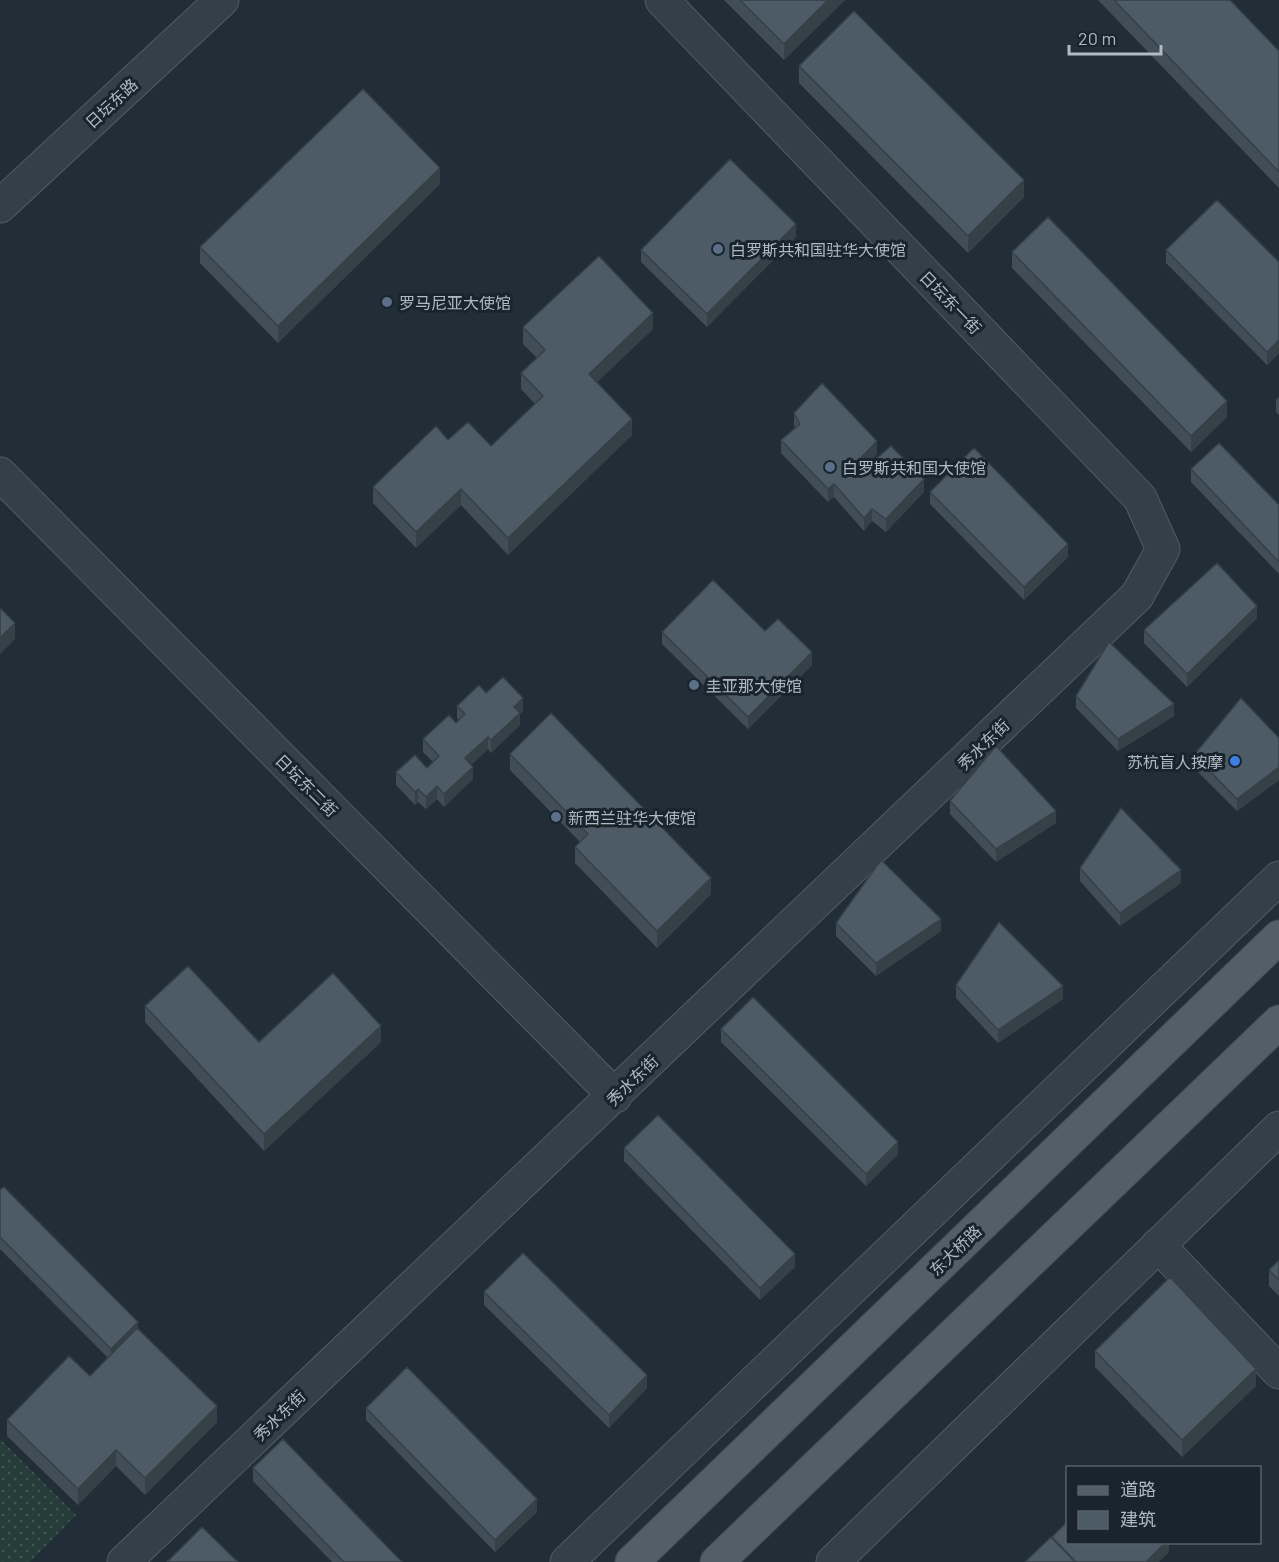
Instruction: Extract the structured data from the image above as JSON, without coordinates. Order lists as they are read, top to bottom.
{
  "streets": {
    "main road": ["东大桥路"],
    "street": [
      "日坛东路",
      "日坛东一街",
      "秀水东街",
      "日坛东二街"
    ]
  },
  "crossings": [
    ["日坛东一街", "秀水东街"],
    ["秀水东街", "日坛东二街"]
  ],
  "places": [
    "白罗斯共和国驻华大使馆",
    "罗马尼亚大使馆",
    "白罗斯共和国大使馆",
    "圭亚那大使馆",
    "苏杭盲人按摩",
    "新西兰驻华大使馆"
  ],
  "legend": ["道路", "建筑"],
  "scale_bar": "20 m"
}
